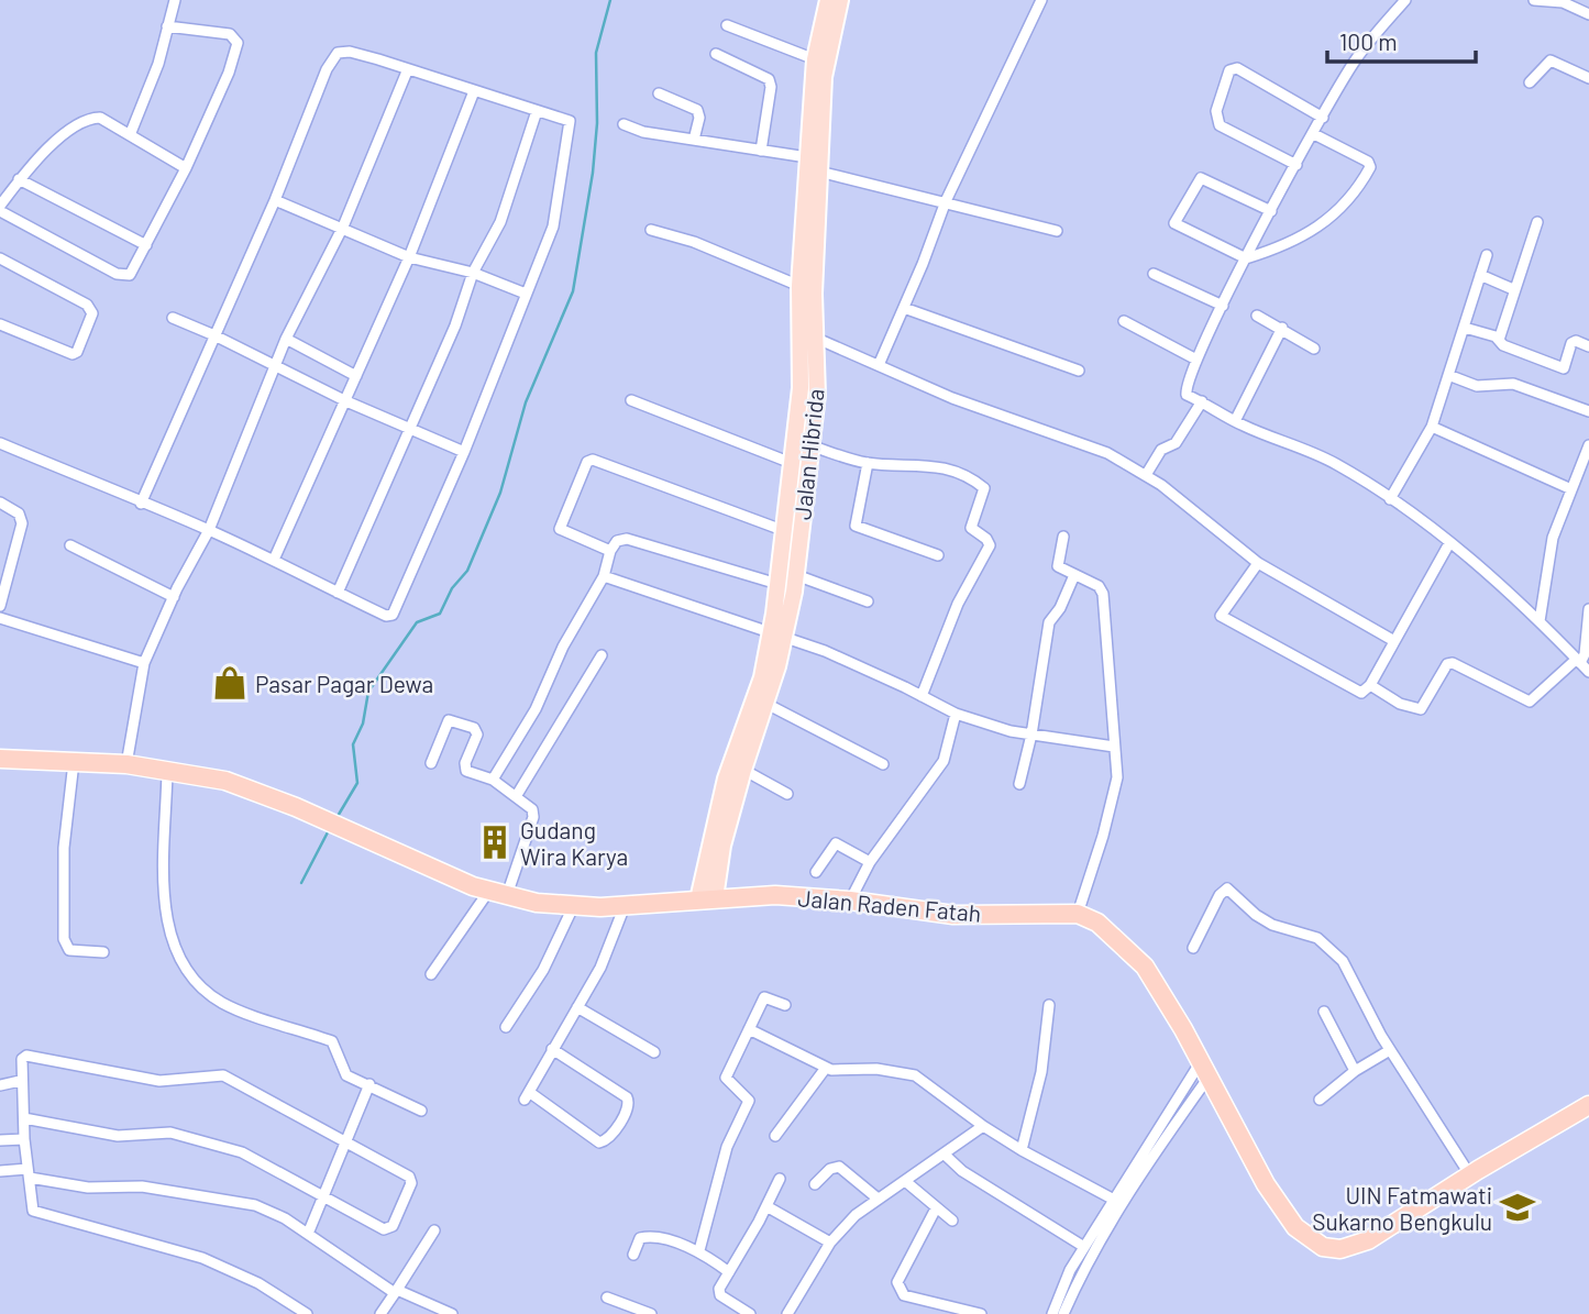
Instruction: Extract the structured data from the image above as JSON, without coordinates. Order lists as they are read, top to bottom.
{
  "streets": {
    "highway": ["Jalan Raden Fatah"],
    "main road": ["Jalan Hibrida"]
  },
  "crossings": [
    ["Jalan Hibrida", "Jalan Raden Fatah"]
  ],
  "places": {
    "shop": ["Pasar Pagar Dewa"],
    "building": ["Gudang Wira Karya"],
    "school or university": ["UIN Fatmawati Sukarno Bengkulu"]
  },
  "scale_bar": "100 m"
}
